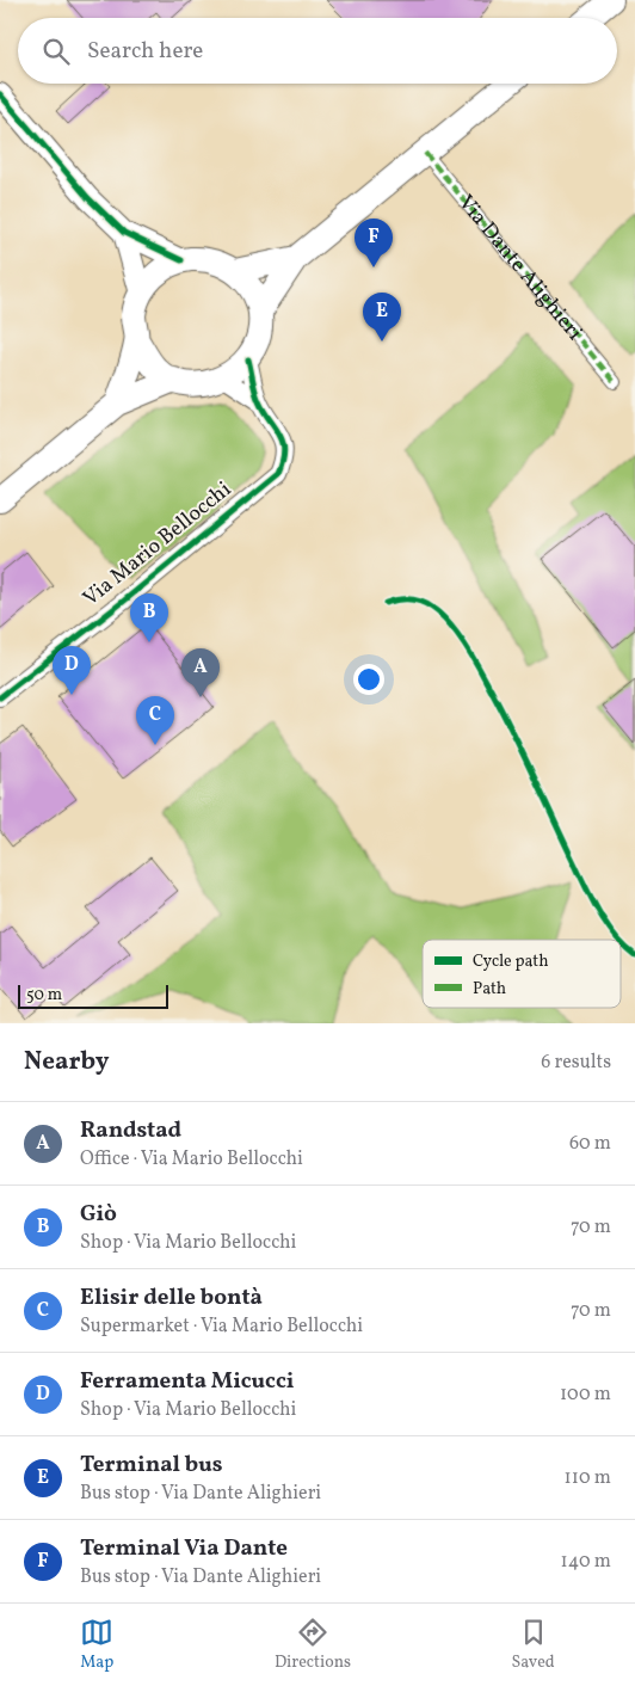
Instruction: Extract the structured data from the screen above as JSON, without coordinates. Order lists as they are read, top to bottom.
{
  "streets": {
    "street": ["Via Dante Alighieri", "Via Mario Bellocchi"]
  },
  "legend": ["Cycle path", "Path"],
  "scale_bar": "50 m",
  "page": {
    "search": "Search here",
    "pins": [
      "F",
      "E",
      "B",
      "D",
      "A",
      "C"
    ],
    "scale": "50 m",
    "heading": ["Nearby", "6 results"],
    "list": [
      {
        "mark": "A",
        "name": "Randstad",
        "note": "Office · Via Mario Bellocchi",
        "value": "60 m"
      },
      {
        "mark": "B",
        "name": "Giò",
        "note": "Shop · Via Mario Bellocchi",
        "value": "70 m"
      },
      {
        "mark": "C",
        "name": "Elisir delle bontà",
        "note": "Supermarket · Via Mario Bellocchi",
        "value": "70 m"
      },
      {
        "mark": "D",
        "name": "Ferramenta Micucci",
        "note": "Shop · Via Mario Bellocchi",
        "value": "100 m"
      },
      {
        "mark": "E",
        "name": "Terminal bus",
        "note": "Bus stop · Via Dante Alighieri",
        "value": "110 m"
      },
      {
        "mark": "F",
        "name": "Terminal Via Dante",
        "note": "Bus stop · Via Dante Alighieri",
        "value": "140 m"
      }
    ],
    "nav": ["Map", "Directions", "Saved"]
  }
}
